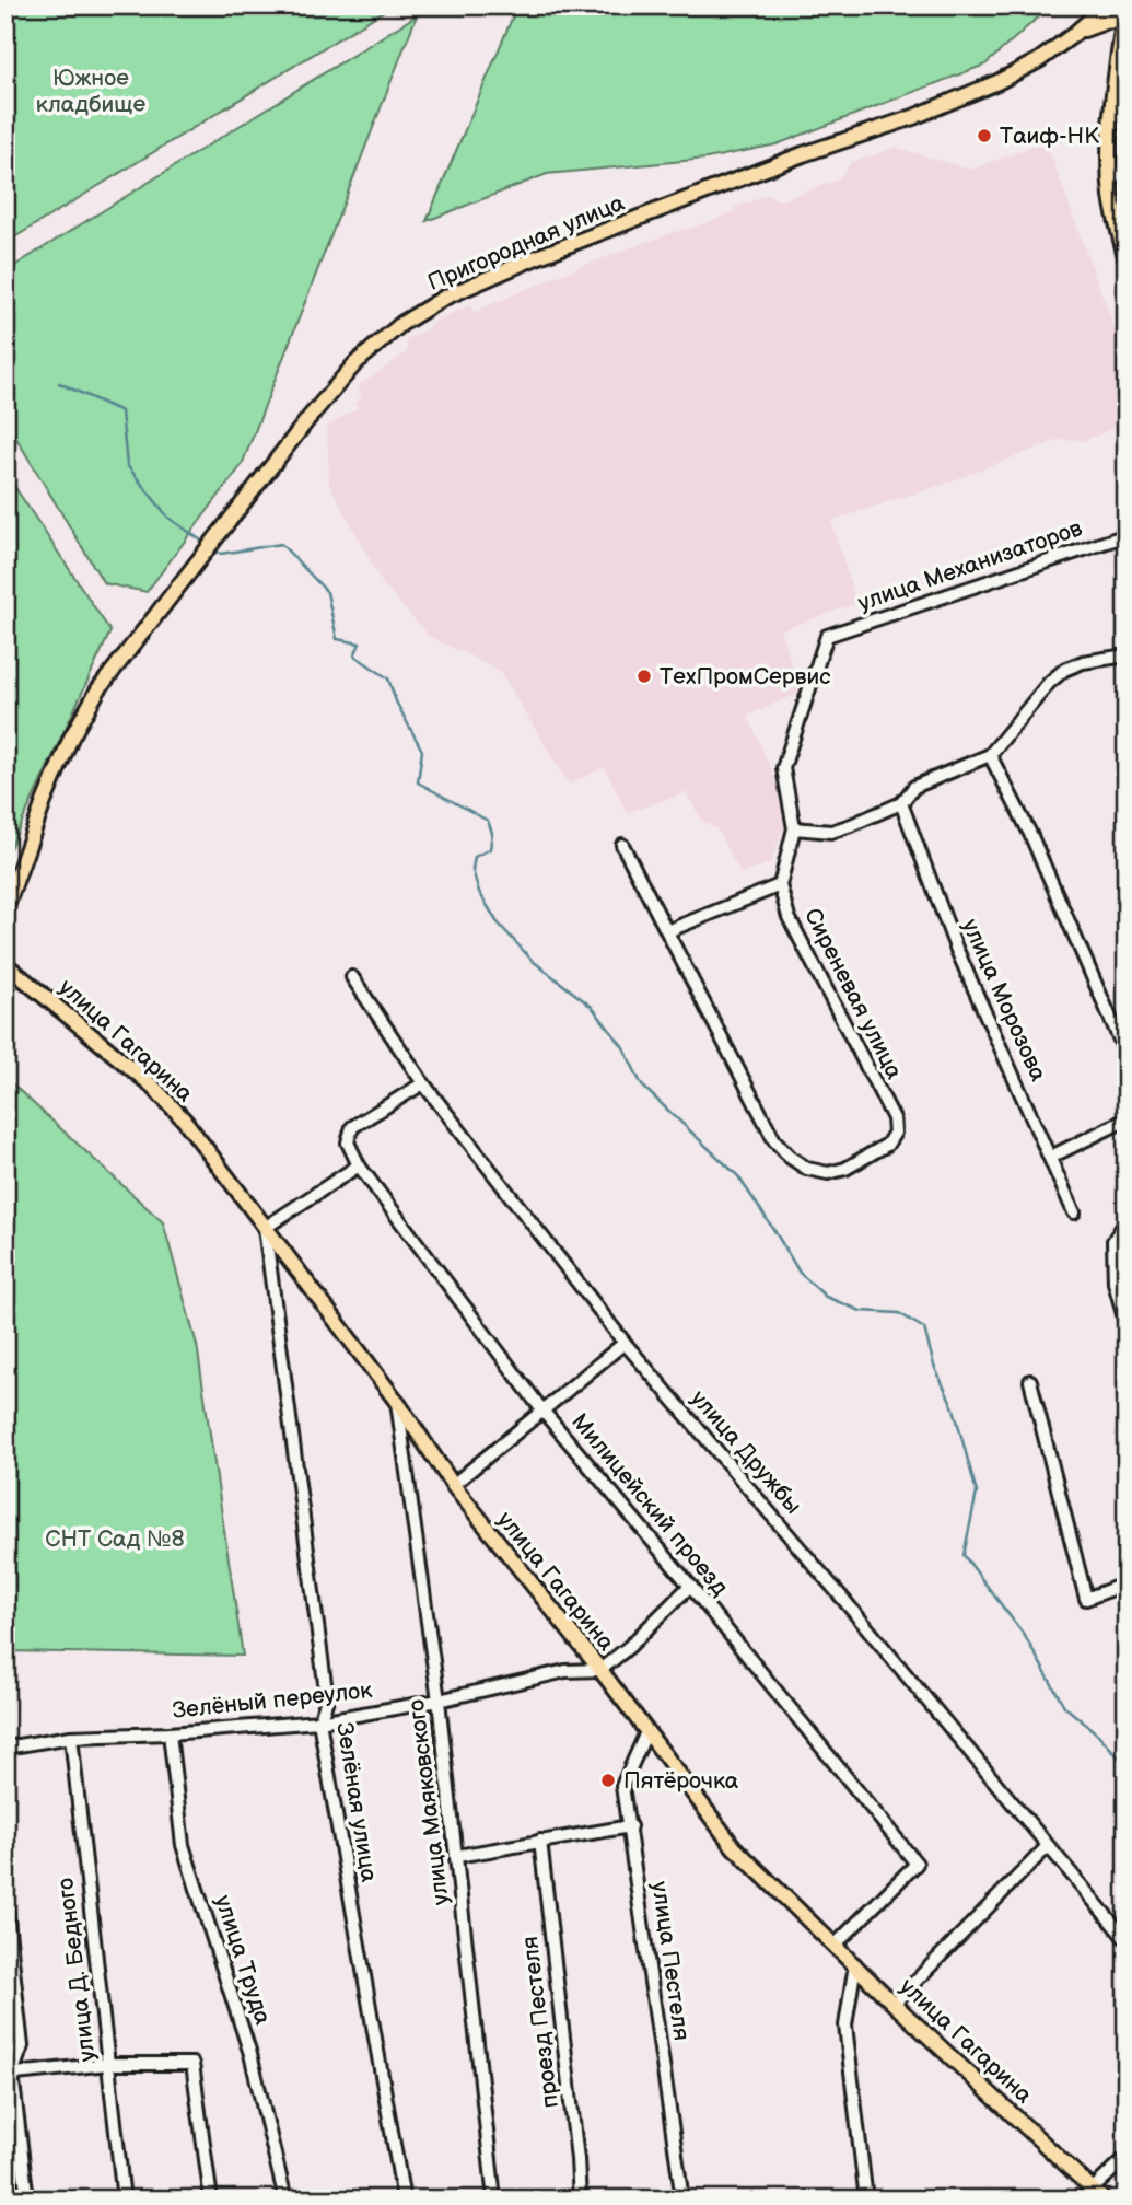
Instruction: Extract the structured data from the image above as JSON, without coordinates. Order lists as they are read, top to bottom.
{
  "streets": {
    "main road": ["Пригородная улица", "улица Гагарина"],
    "street": [
      "улица Механизаторов",
      "Сиреневая улица",
      "улица Морозова",
      "улица Дружбы",
      "Милицейский проезд",
      "Зелёный переулок",
      "Зелёная улица",
      "улица Маяковского",
      "улица Труда",
      "улица Пестеля",
      "улица Д. Бедного",
      "проезд Пестеля"
    ]
  },
  "crossings": [
    ["улица Гагарина", "Милицейский проезд"],
    ["улица Гагарина", "Зелёный переулок"],
    ["улица Гагарина", "Зелёная улица"],
    ["улица Гагарина", "улица Маяковского"],
    ["улица Гагарина", "улица Пестеля"],
    ["Зелёный переулок", "Зелёная улица"],
    ["Зелёный переулок", "улица Маяковского"],
    ["Зелёный переулок", "улица Труда"],
    ["Зелёный переулок", "улица Д. Бедного"]
  ],
  "parks": ["Южное кладбище", "СНТ Сад №8"],
  "places": ["Таиф-НК", "ТехПромСервис", "Пятёрочка"]
}
